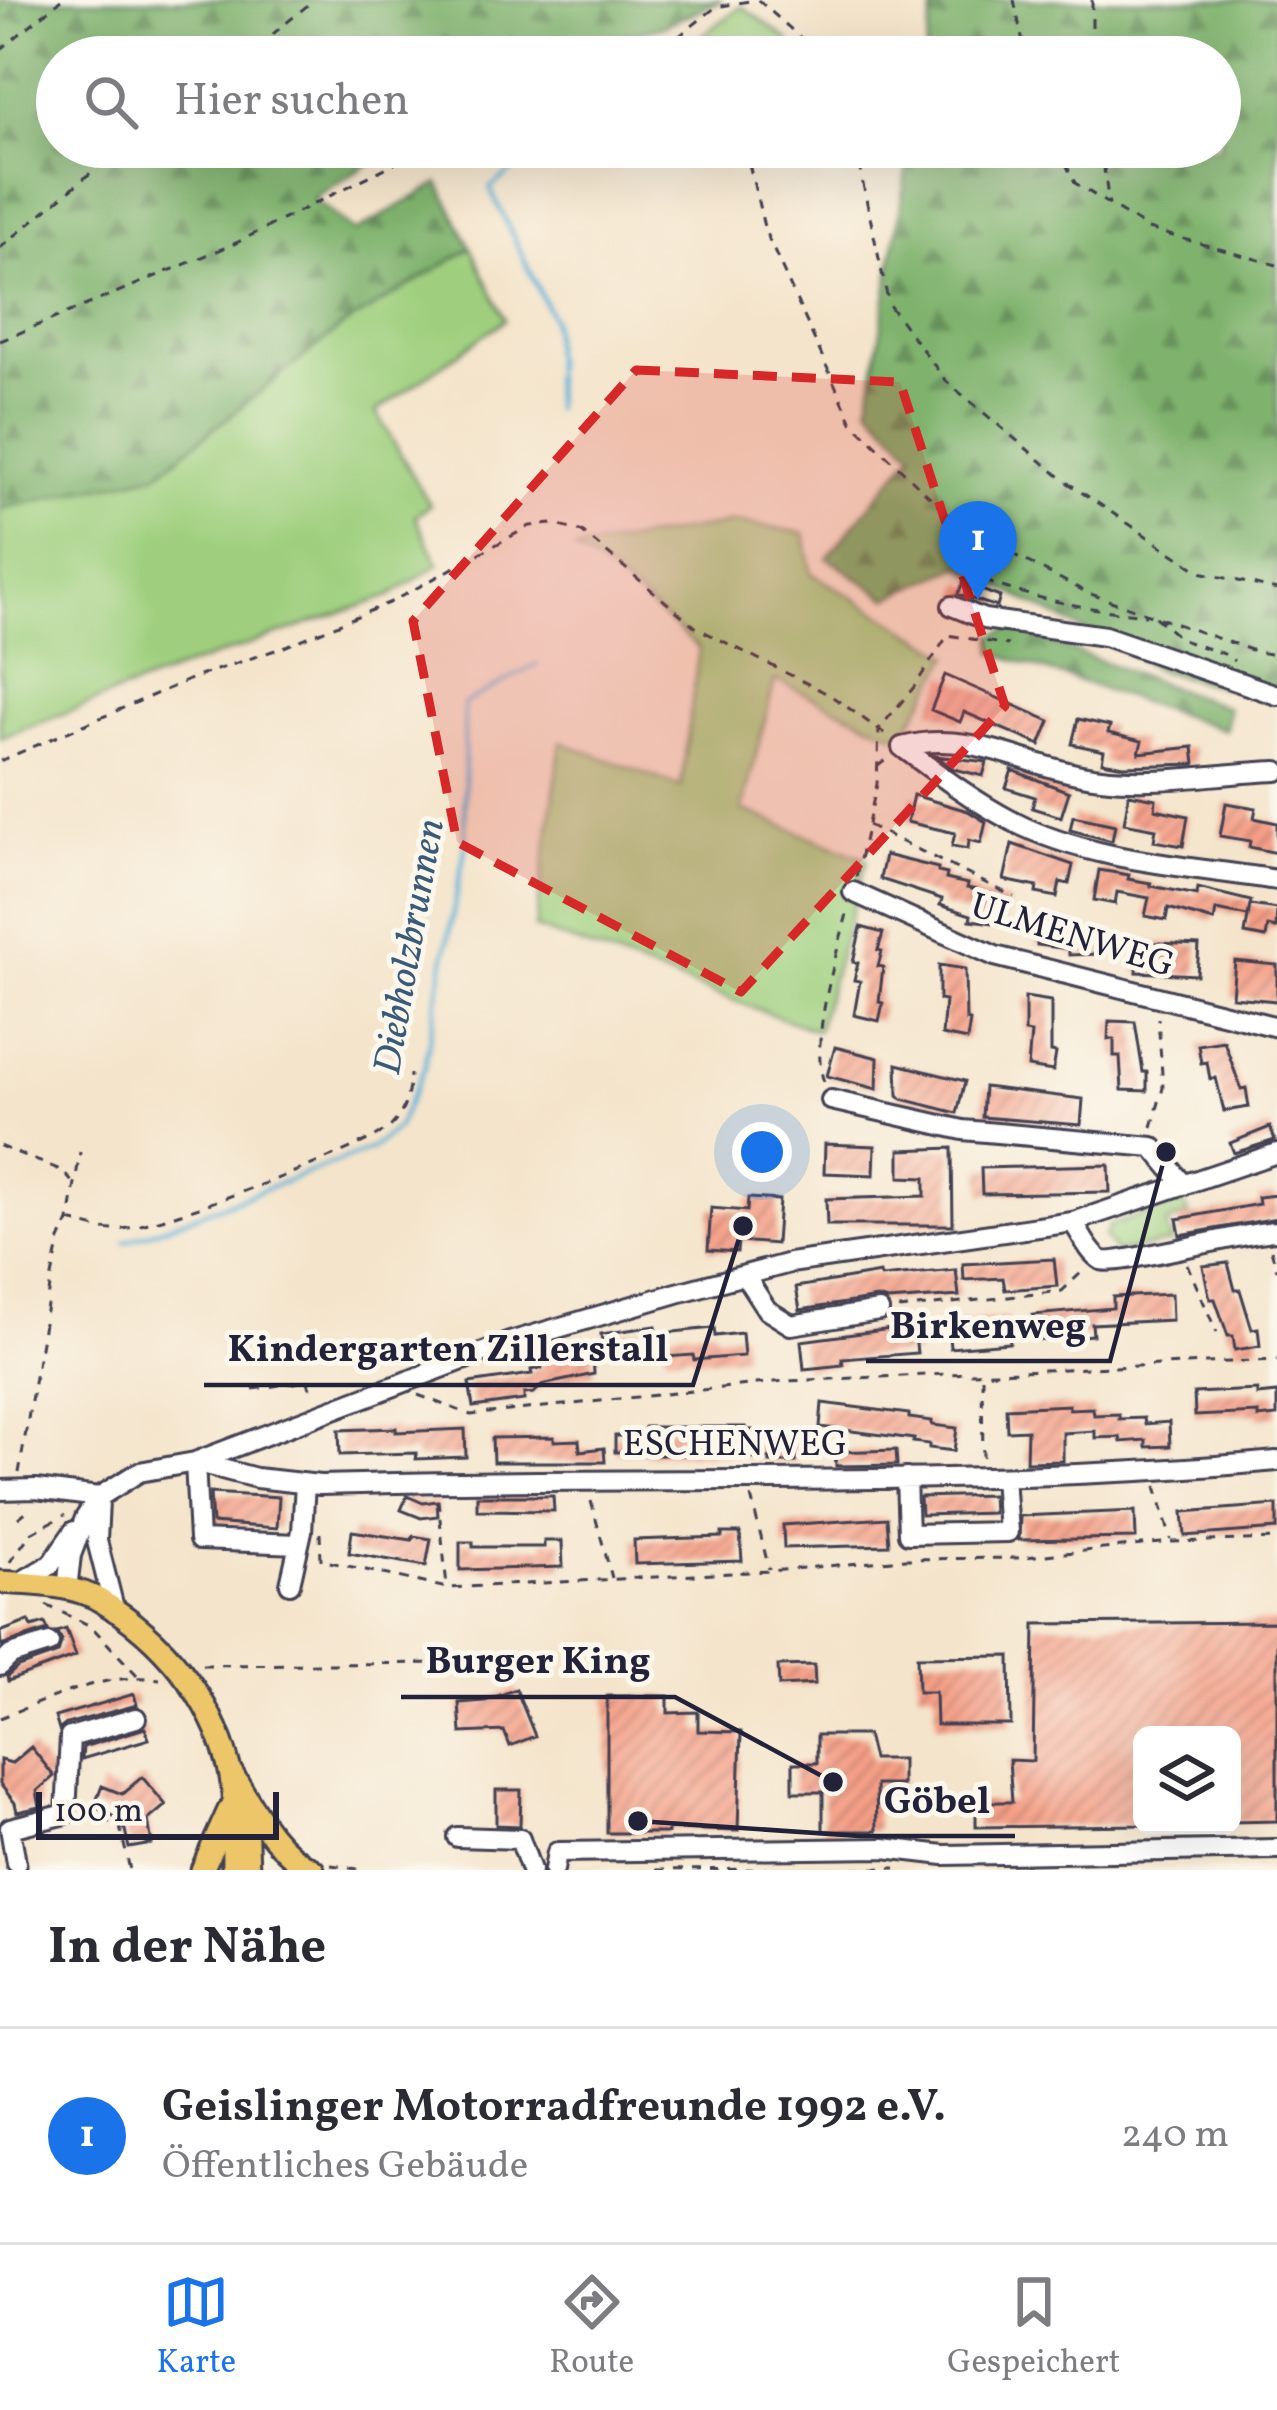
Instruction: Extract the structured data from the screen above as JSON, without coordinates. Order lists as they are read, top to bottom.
{
  "streets": {
    "street": ["ULMENWEG", "ESCHENWEG"]
  },
  "water": ["Diebholzbrunnen"],
  "places": [
    "Birkenweg",
    "Kindergarten Zillerstall",
    "Burger King",
    "Göbel"
  ],
  "scale_bar": "100 m",
  "page": {
    "search": "Hier suchen",
    "pins": "1",
    "scale": "100 m",
    "heading": "In der Nähe",
    "list": [
      {
        "mark": "1",
        "name": "Geislinger Motorradfreunde 1992 e.V.",
        "note": "Öffentliches Gebäude",
        "value": "240 m"
      }
    ],
    "nav": ["Karte", "Route", "Gespeichert"]
  }
}
